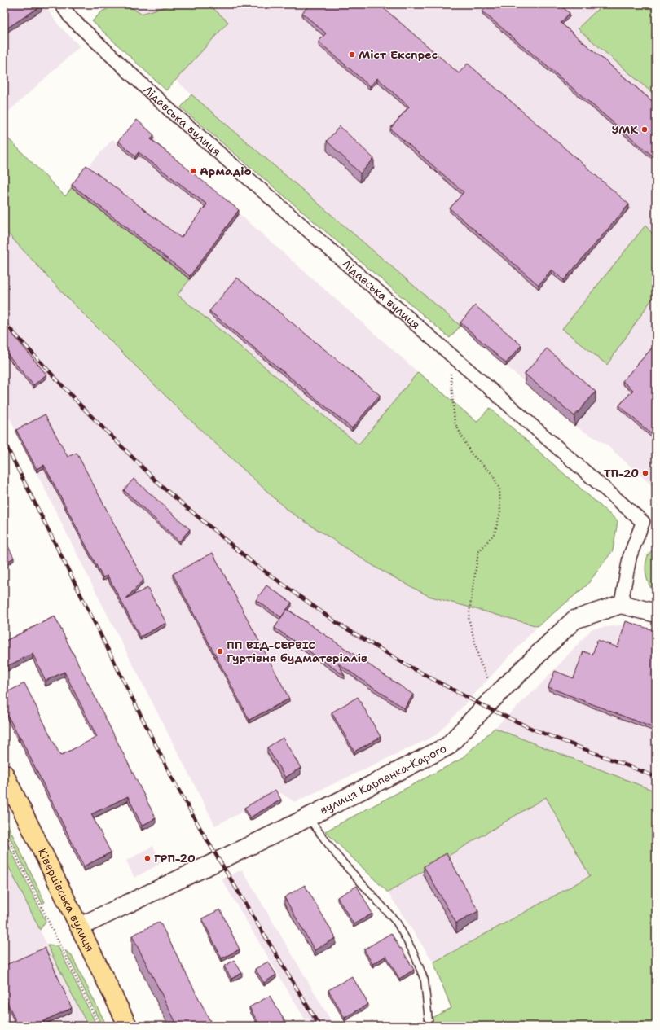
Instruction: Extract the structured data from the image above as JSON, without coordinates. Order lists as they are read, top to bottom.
{
  "streets": {
    "main road": ["вулиця Карпенка-Карого", "Ківерцівська вулиця"],
    "street": ["Лідавська вулиця"]
  },
  "crossings": [
    ["Лідавська вулиця", "вулиця Карпенка-Карого"],
    ["вулиця Карпенка-Карого", "Ківерцівська вулиця"]
  ],
  "places": [
    "Міст Експрес",
    "УМК",
    "Армадіо",
    "ТП-20",
    "ПП ВІД-СЕРВІС Гуртівня будматеріалів",
    "ГРП-20"
  ]
}
